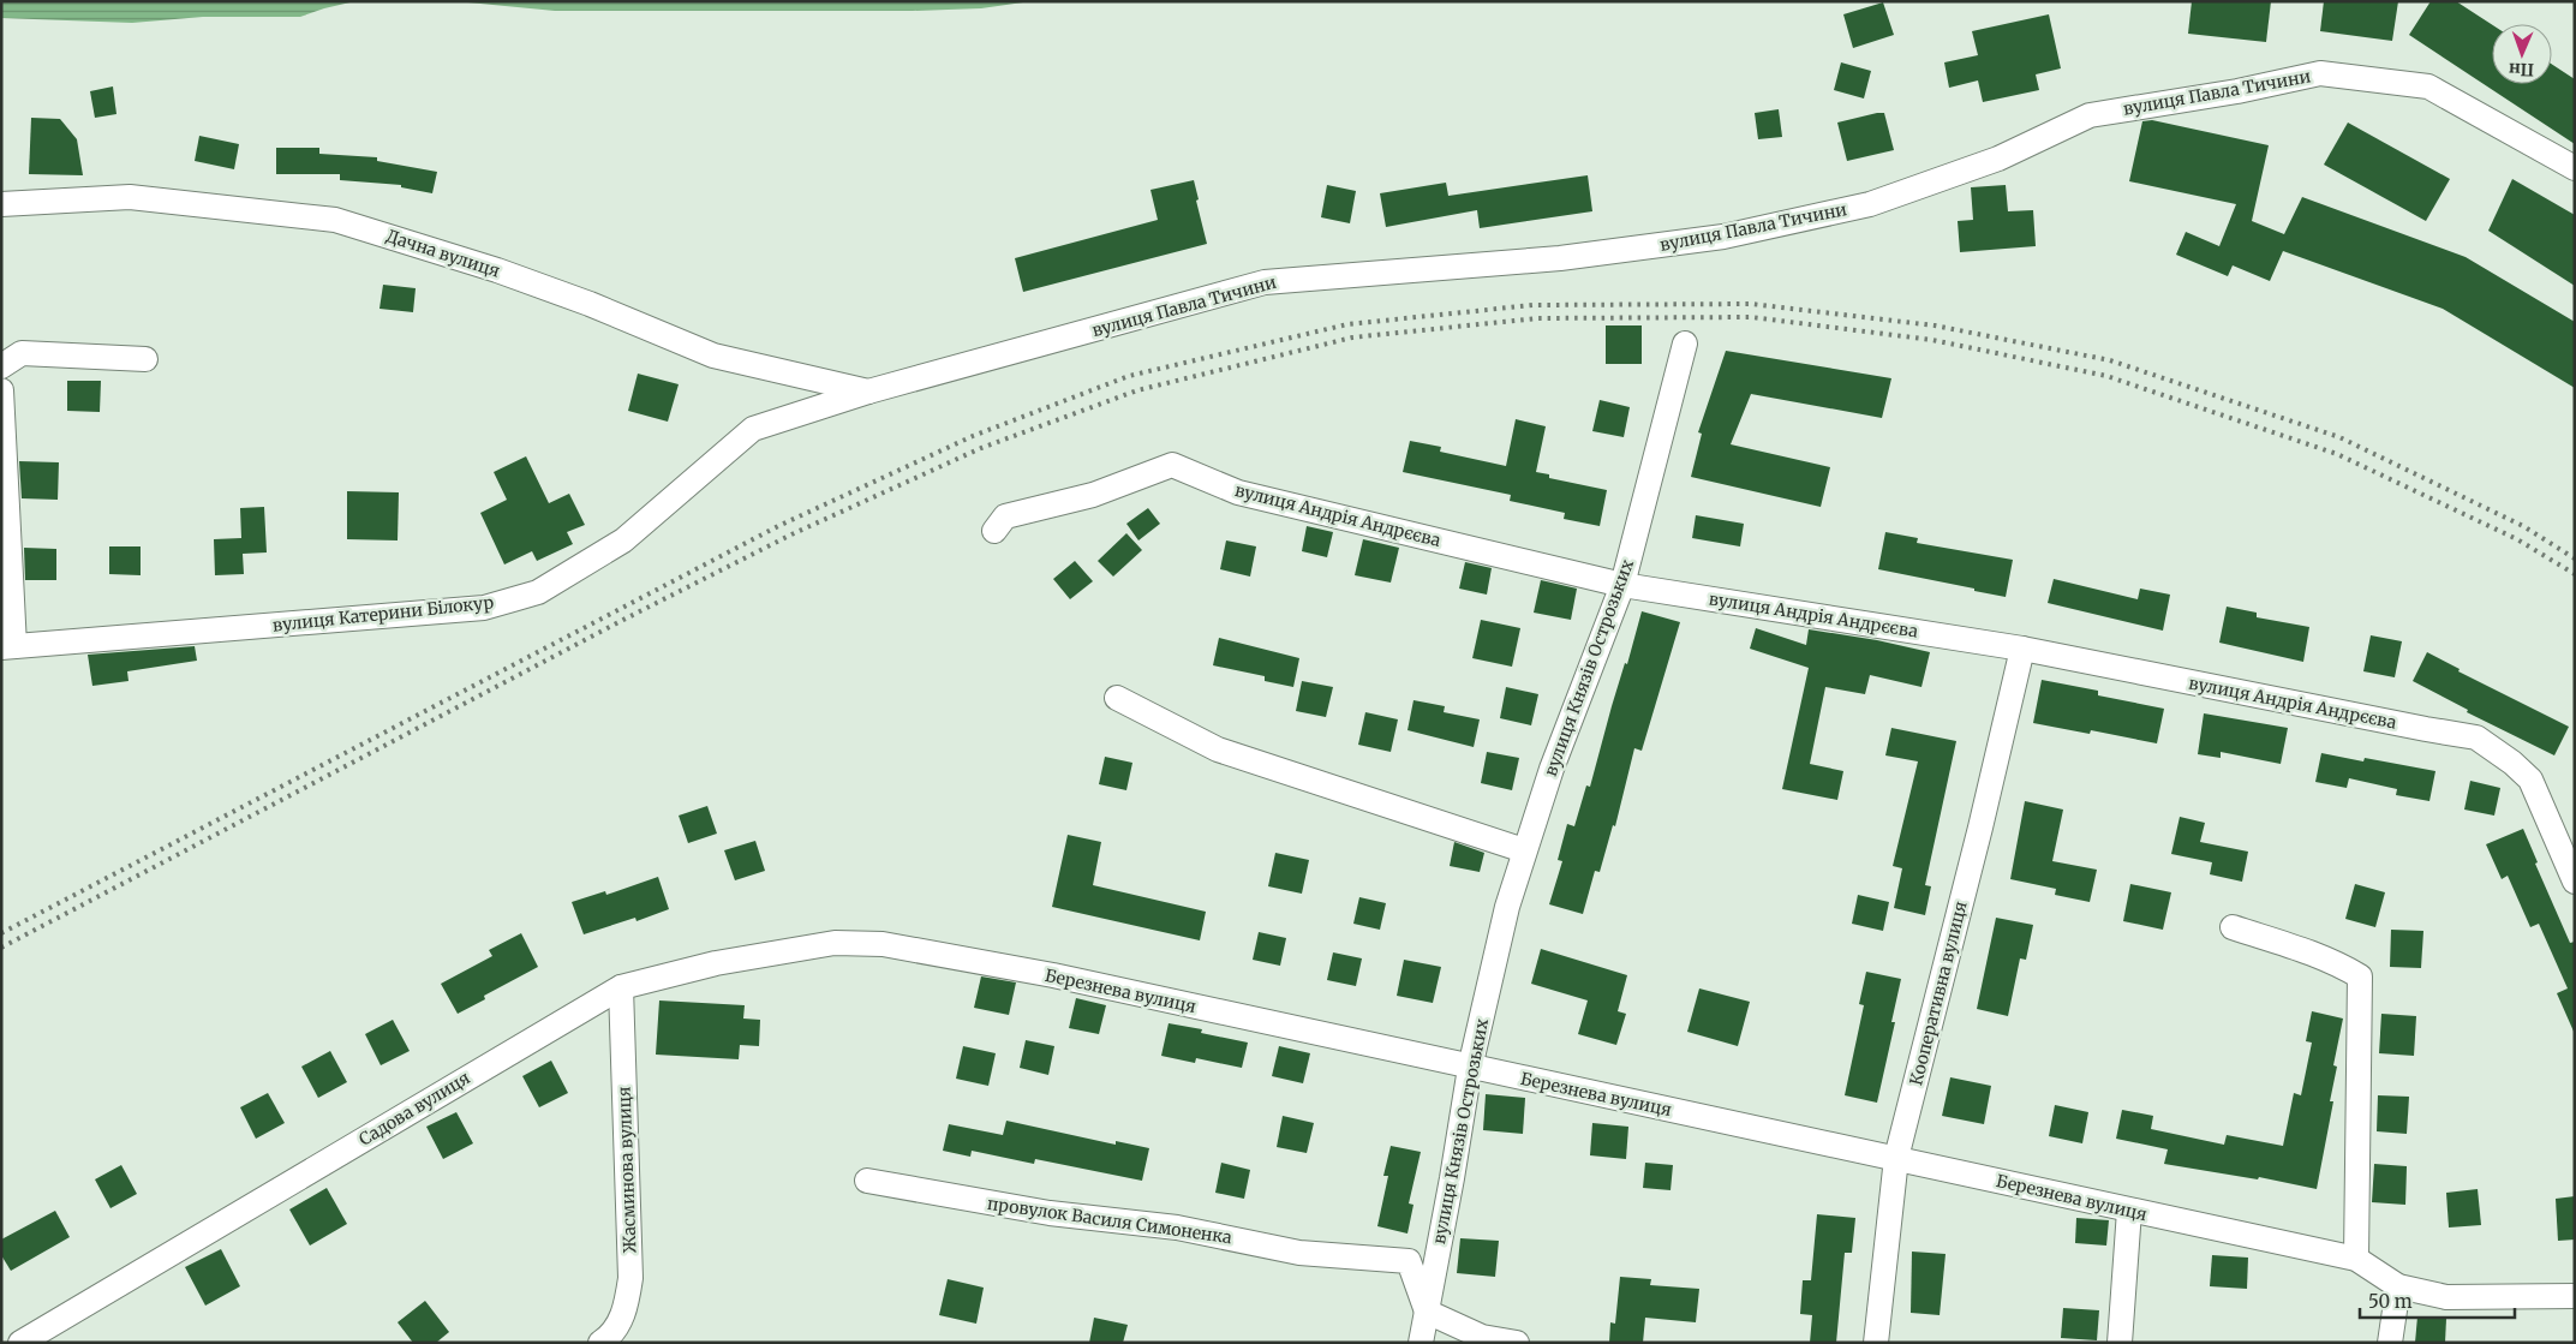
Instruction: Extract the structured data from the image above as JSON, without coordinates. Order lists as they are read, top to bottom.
{
  "streets": {
    "street": [
      "вулиця Павла Тичини",
      "Дачна вулиця",
      "вулиця Андрія Андрєєва",
      "вулиця Катерини Білокур",
      "вулиця Князів Острозьких",
      "Березнева вулиця",
      "Кооперативна вулиця",
      "Садова вулиця",
      "Жасминова вулиця",
      "провулок Василя Симоненка"
    ]
  },
  "crossings": [
    ["вулиця Павла Тичини", "Дачна вулиця"],
    ["вулиця Павла Тичини", "вулиця Катерини Білокур"],
    ["Дачна вулиця", "вулиця Катерини Білокур"],
    ["вулиця Андрія Андрєєва", "вулиця Князів Острозьких"],
    ["вулиця Андрія Андрєєва", "Кооперативна вулиця"],
    ["вулиця Князів Острозьких", "Березнева вулиця"],
    ["вулиця Князів Острозьких", "провулок Василя Симоненка"],
    ["Березнева вулиця", "Кооперативна вулиця"],
    ["Березнева вулиця", "Садова вулиця"],
    ["Садова вулиця", "Жасминова вулиця"]
  ],
  "scale_bar": "50 m",
  "north": "bottom"
}
